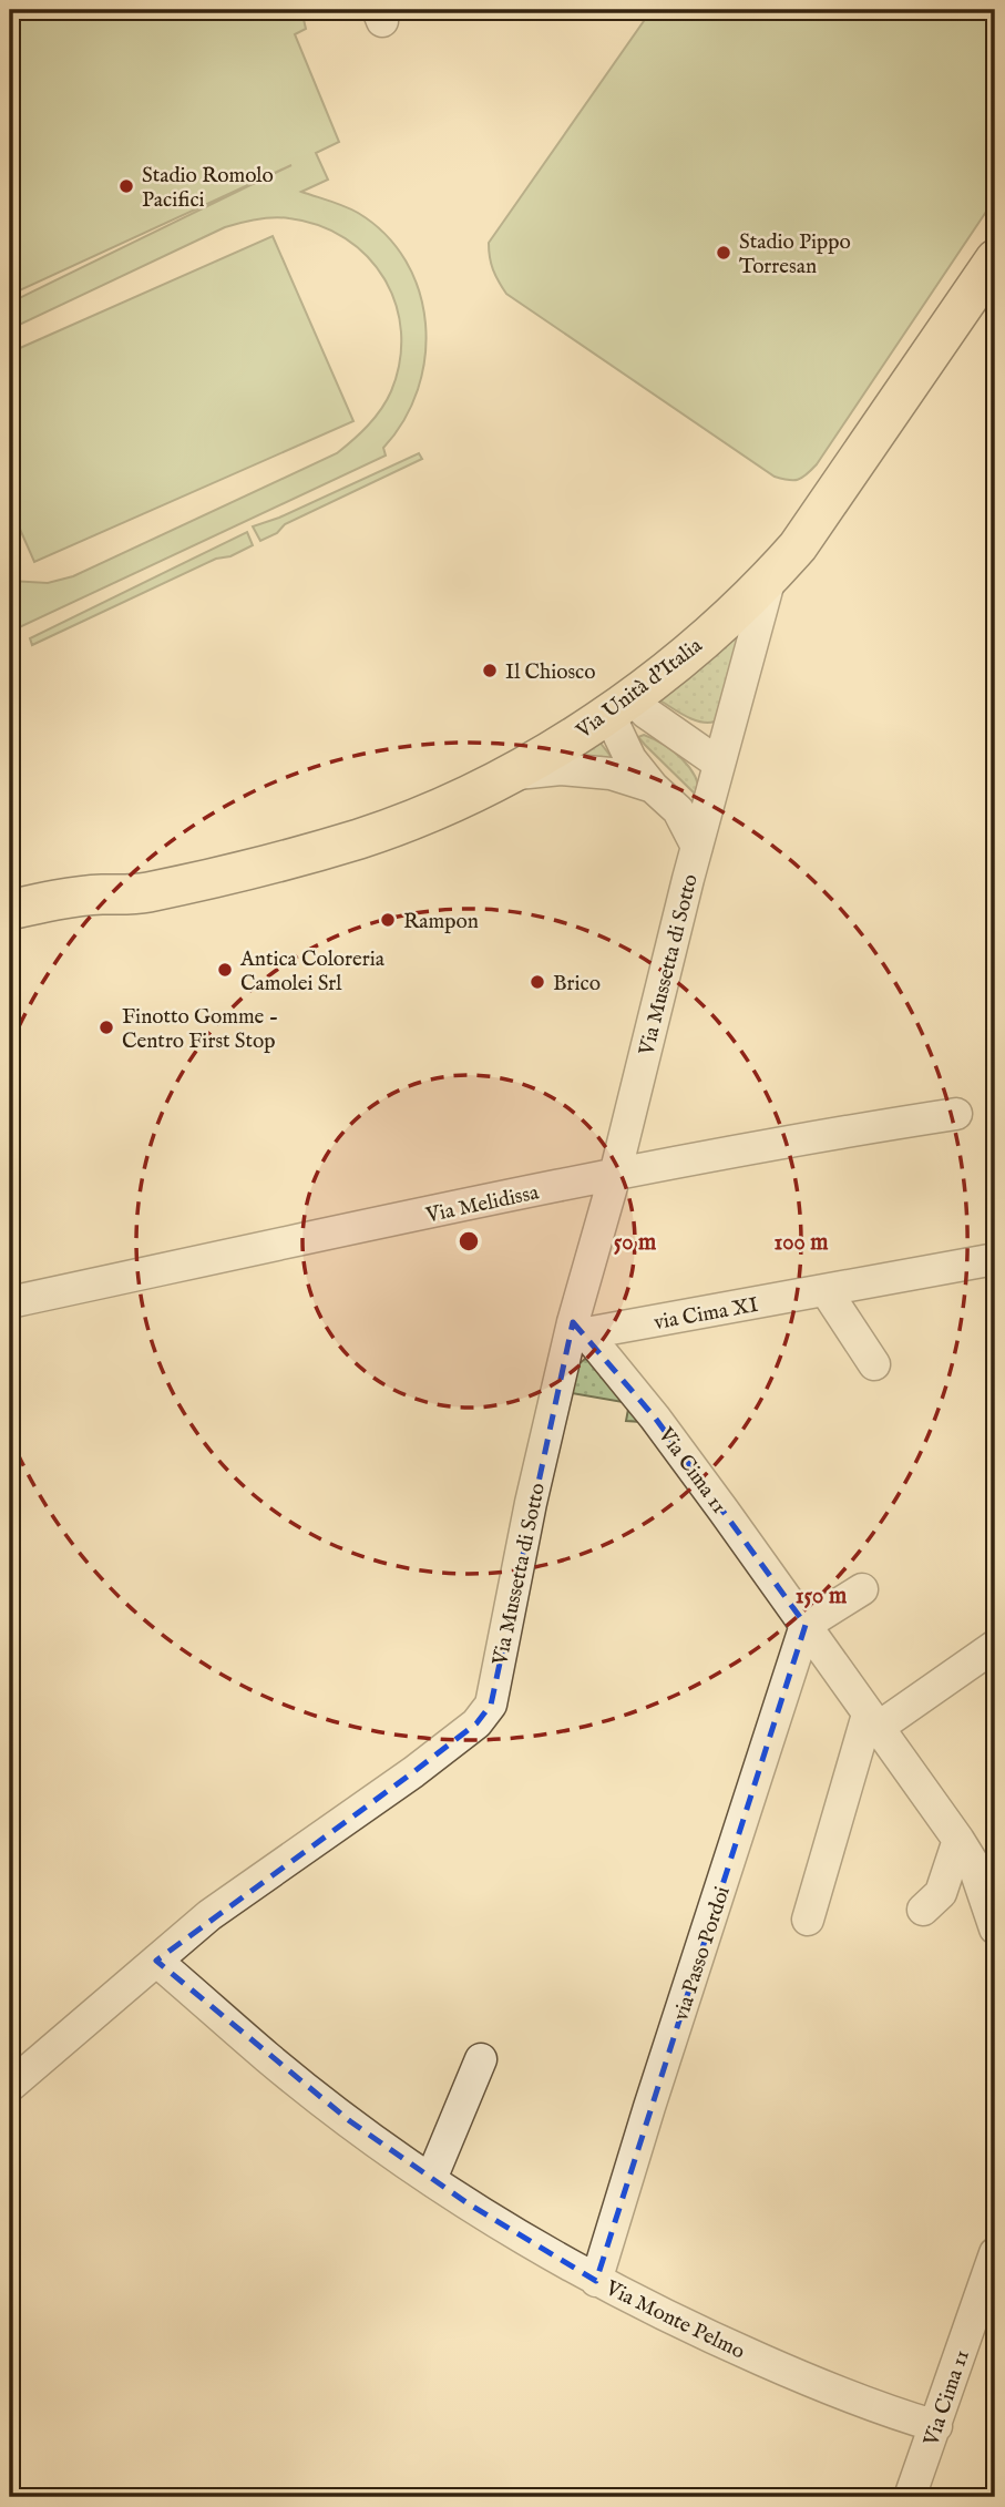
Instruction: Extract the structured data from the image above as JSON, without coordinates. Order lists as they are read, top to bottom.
{
  "streets": {
    "main road": ["Via Unità d'Italia"],
    "street": [
      "Via Mussetta di Sotto",
      "Via Melidissa",
      "via Cima XI",
      "Via Cima 11",
      "via Passo Pordoi",
      "Via Monte Pelmo"
    ]
  },
  "crossings": [
    ["Via Unità d'Italia", "Via Mussetta di Sotto"],
    ["Via Mussetta di Sotto", "Via Melidissa"],
    ["Via Mussetta di Sotto", "via Cima XI"],
    ["Via Mussetta di Sotto", "Via Cima 11"],
    ["Via Mussetta di Sotto", "Via Monte Pelmo"],
    ["via Cima XI", "Via Cima 11"],
    ["Via Cima 11", "via Passo Pordoi"],
    ["Via Cima 11", "Via Monte Pelmo"],
    ["via Passo Pordoi", "Via Monte Pelmo"]
  ],
  "places": [
    "Stadio Romolo Pacifici",
    "Stadio Pippo Torresan",
    "Il Chiosco",
    "Rampon",
    "Antica Coloreria Camolei Srl",
    "Brico",
    "Finotto Gomme - Centro First Stop"
  ],
  "rings": ["50 m", "100 m", "150 m"]
}
